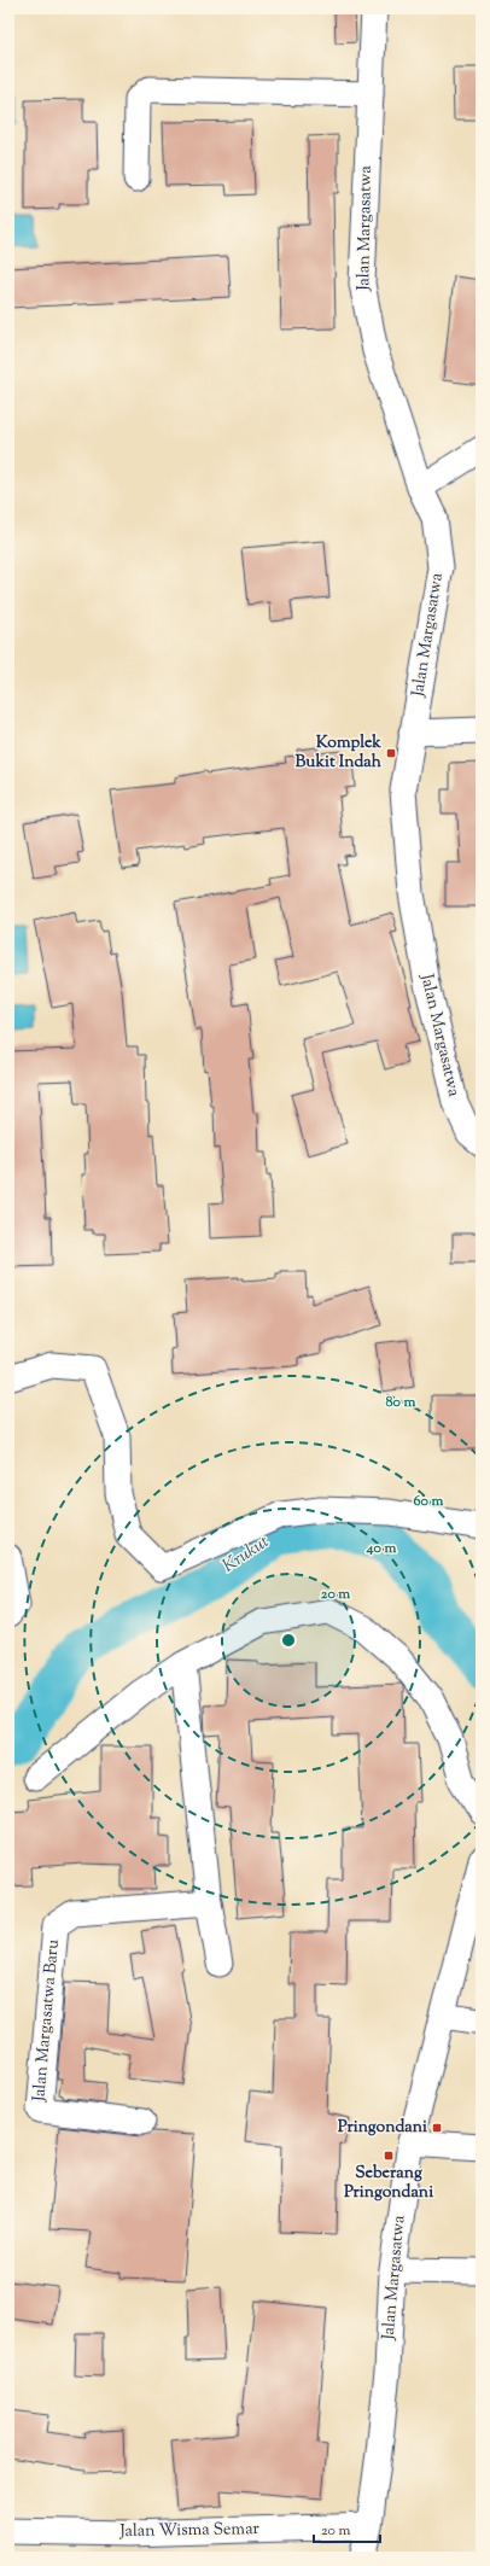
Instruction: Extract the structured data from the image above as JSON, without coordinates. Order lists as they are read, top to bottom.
{
  "streets": {
    "street": ["Jalan Margasatwa", "Jalan Margasatwa Baru", "Jalan Wisma Semar"]
  },
  "crossings": [
    ["Jalan Margasatwa", "Jalan Wisma Semar"]
  ],
  "water": ["Krukut"],
  "places": {
    "transit": ["Komplek Bukit Indah", "Pringondani", "Seberang Pringondani"]
  },
  "scale_bar": "20 m",
  "rings": [
    "80 m",
    "60 m",
    "40 m",
    "20 m"
  ]
}
